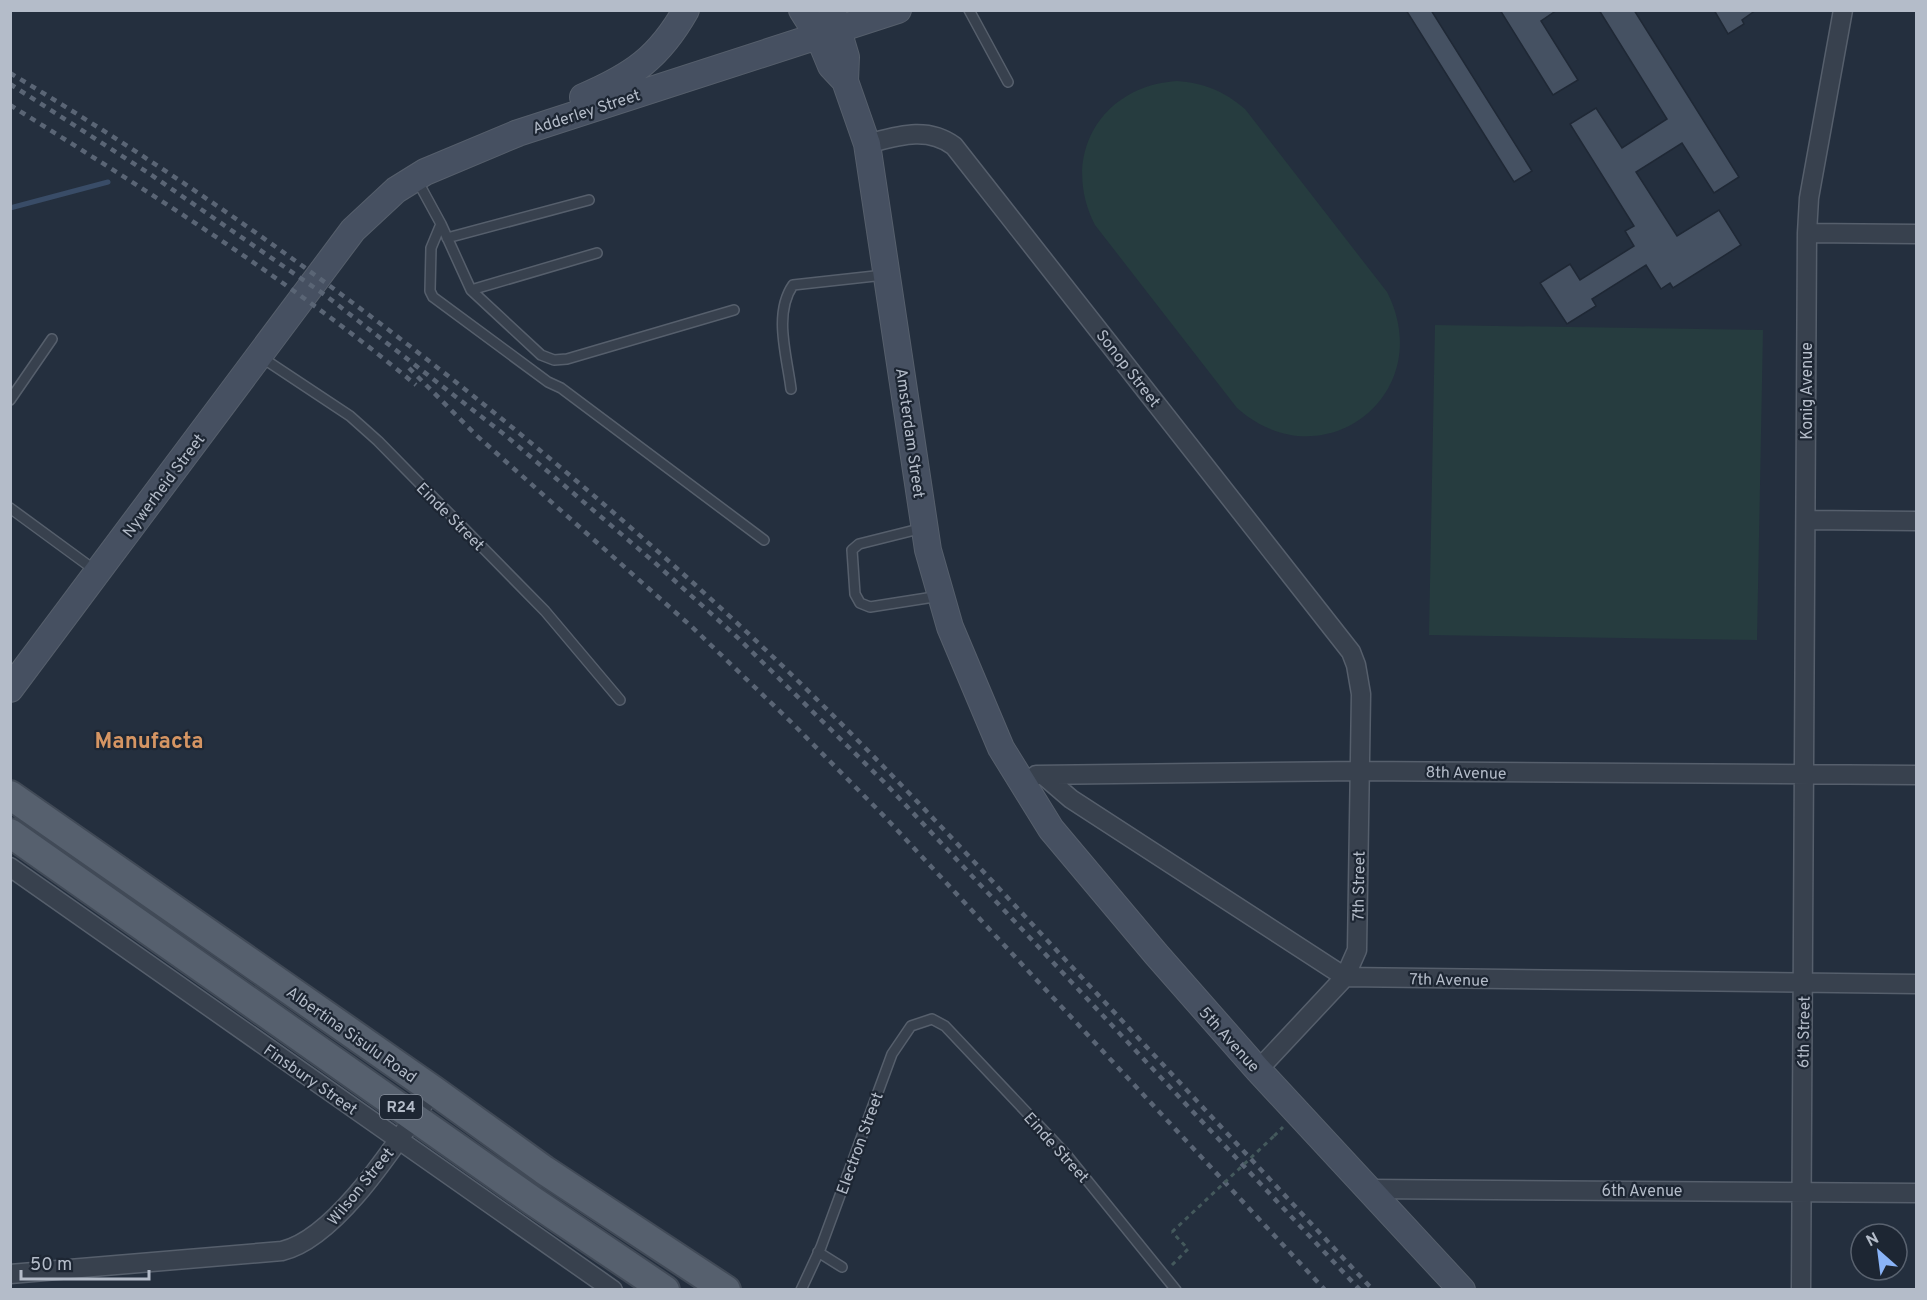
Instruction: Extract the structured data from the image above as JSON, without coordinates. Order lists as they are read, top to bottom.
{
  "streets": {
    "main road": ["Albertina Sisulu Road", "R24"],
    "street": [
      "Adderley Street",
      "Sonop Street",
      "Konig Avenue",
      "Amsterdam Street",
      "Nywerheid Street",
      "8th Avenue",
      "7th Street",
      "7th Avenue",
      "6th Street",
      "5th Avenue",
      "Finsbury Street",
      "Wilson Street",
      "6th Avenue"
    ],
    "lane": ["Einde Street", "Electron Street"]
  },
  "crossings": [
    ["Adderley Street", "Amsterdam Street"],
    ["Adderley Street", "Nywerheid Street"],
    ["Sonop Street", "Amsterdam Street"],
    ["Sonop Street", "7th Street"],
    ["Konig Avenue", "8th Avenue"],
    ["Konig Avenue", "6th Street"],
    ["Amsterdam Street", "8th Avenue"],
    ["Amsterdam Street", "5th Avenue"],
    ["Nywerheid Street", "Einde Street"],
    ["Einde Street", "Electron Street"],
    ["8th Avenue", "7th Street"],
    ["8th Avenue", "6th Street"],
    ["8th Avenue", "5th Avenue"],
    ["7th Street", "7th Avenue"],
    ["7th Street", "5th Avenue"],
    ["7th Avenue", "6th Street"],
    ["6th Street", "6th Avenue"],
    ["Albertina Sisulu Road", "Wilson Street"],
    ["5th Avenue", "6th Avenue"],
    ["Finsbury Street", "Wilson Street"]
  ],
  "districts": ["Manufacta"],
  "scale_bar": "50 m",
  "north": "top left"
}
